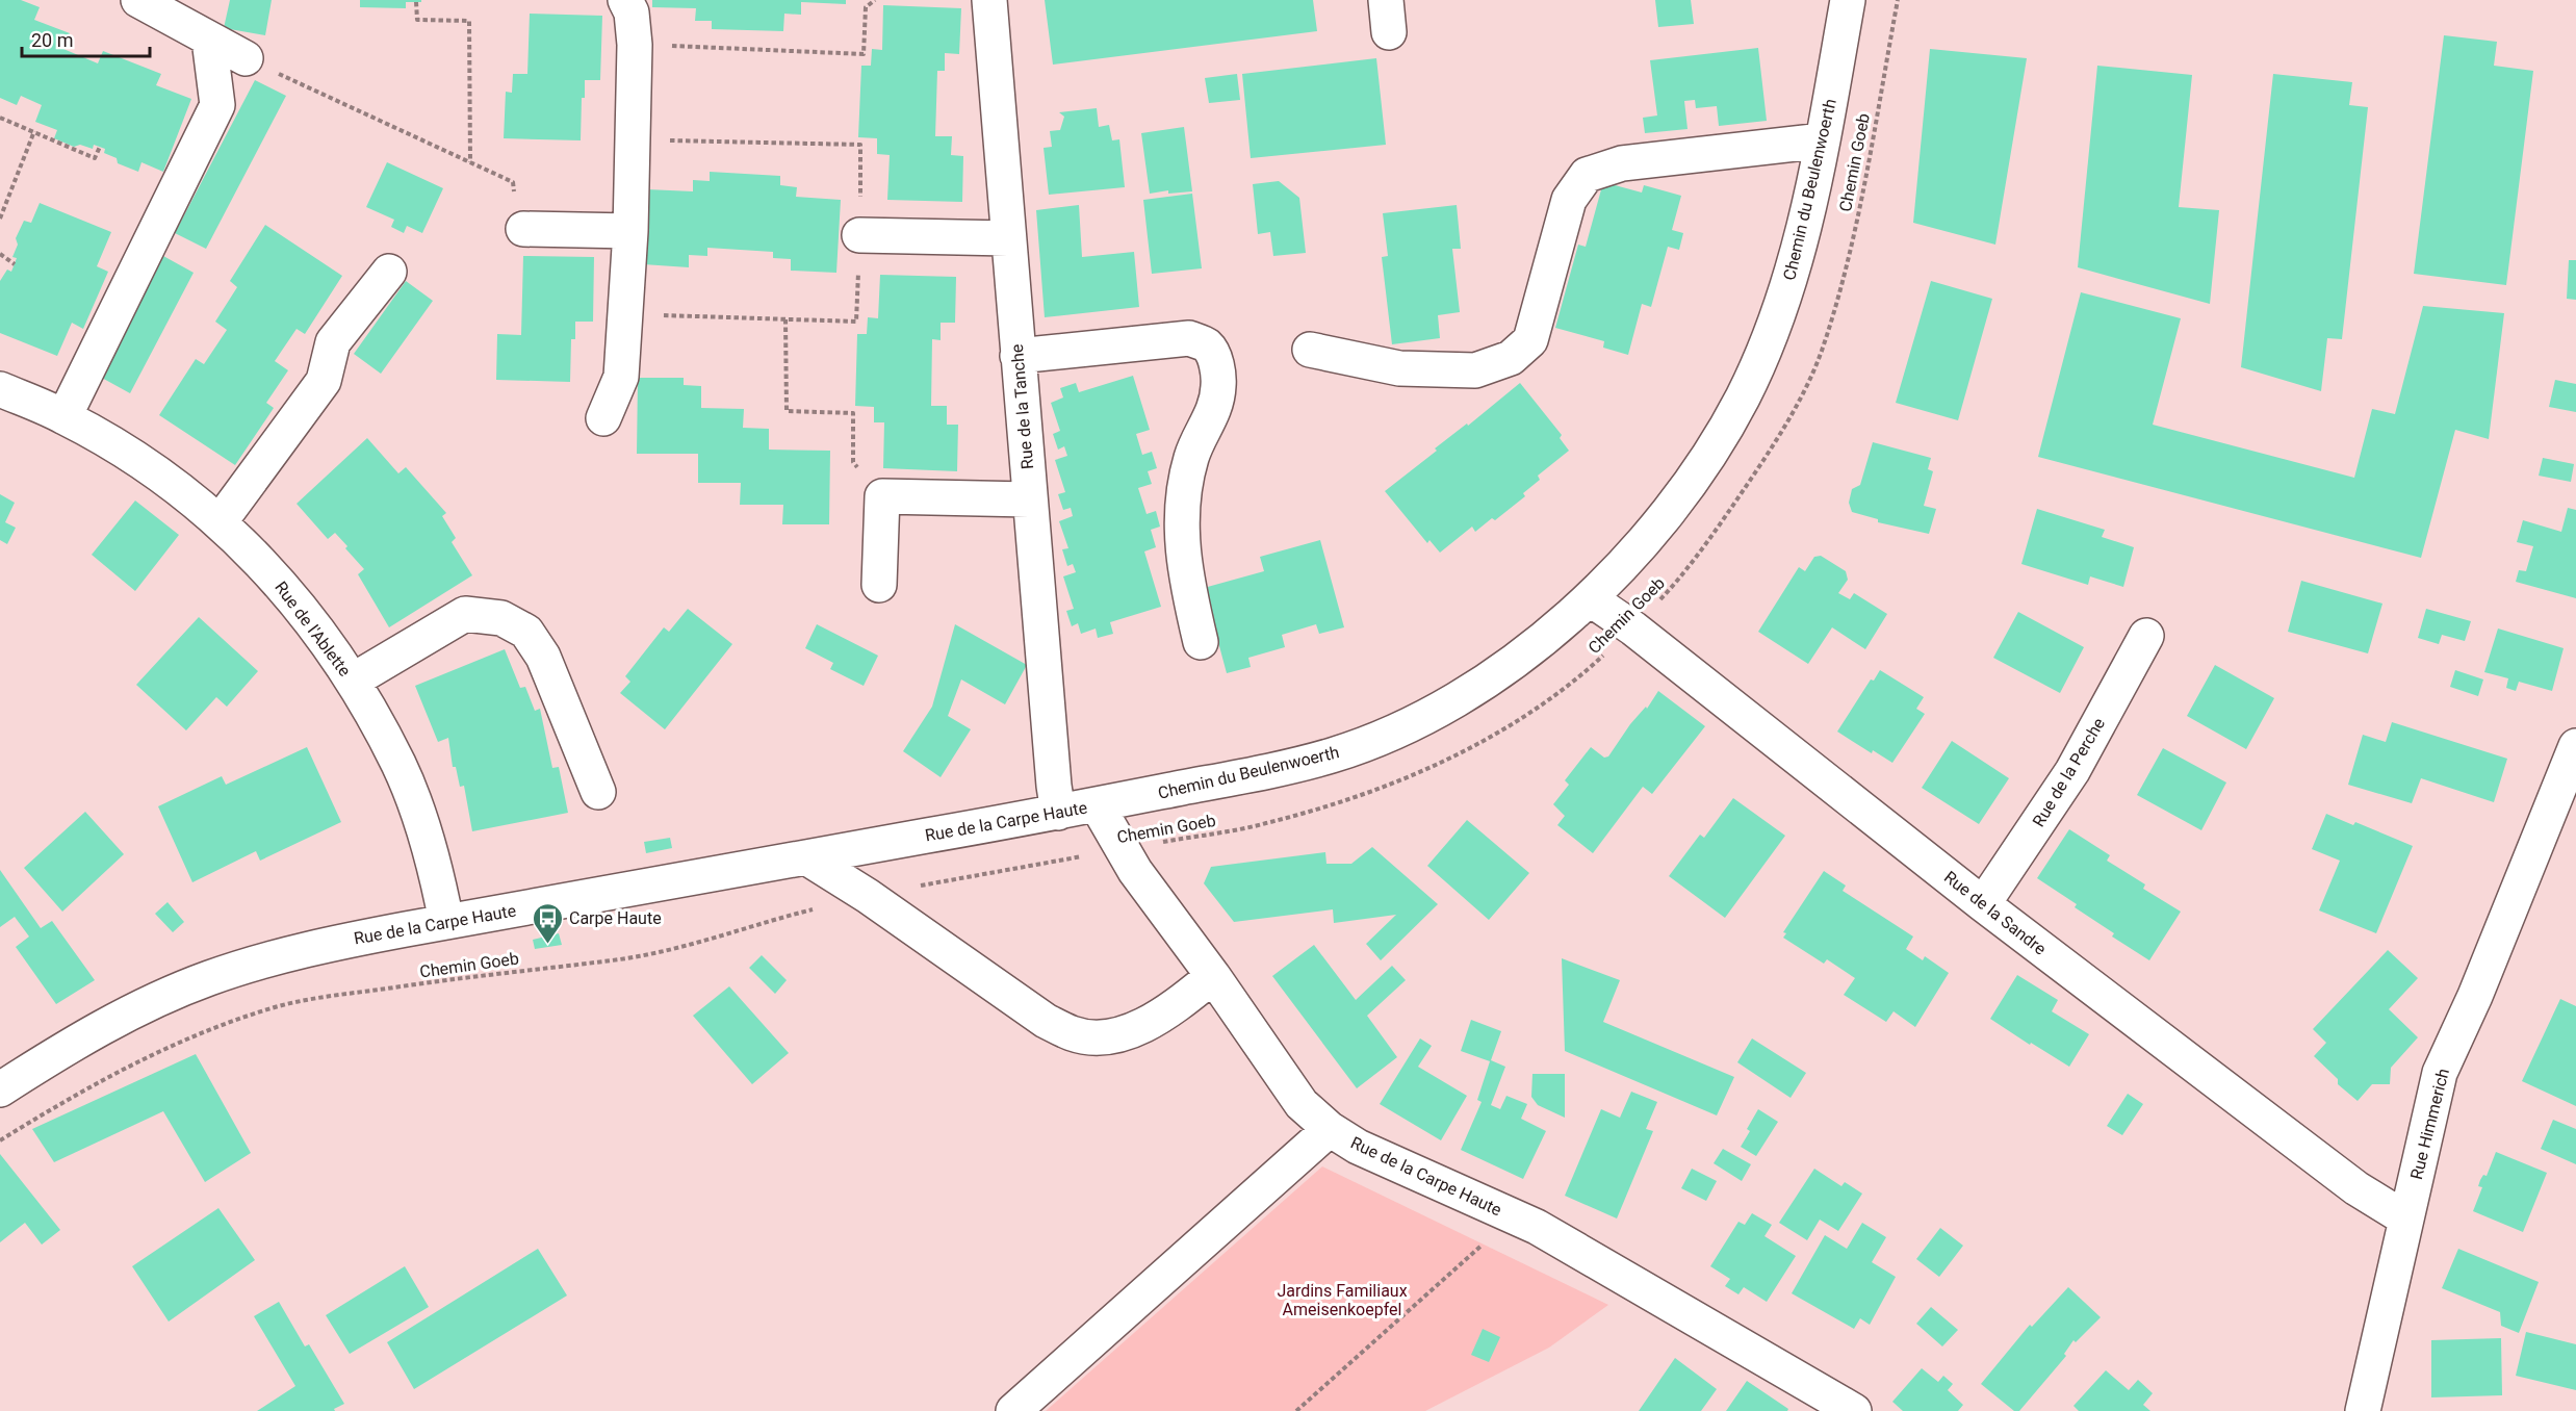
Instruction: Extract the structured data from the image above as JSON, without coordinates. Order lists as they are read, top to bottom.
{
  "streets": {
    "street": [
      "Chemin du Beulenwoerth",
      "Rue de la Tanche",
      "Rue de l'Ablette",
      "Rue de la Perche",
      "Rue de la Carpe Haute",
      "Rue de la Sandre",
      "Rue Himmerich"
    ],
    "path": ["Chemin Goeb"]
  },
  "crossings": [
    ["Chemin Goeb", "Rue de la Carpe Haute"],
    ["Chemin Goeb", "Rue de la Sandre"],
    ["Chemin du Beulenwoerth", "Rue de la Carpe Haute"],
    ["Chemin du Beulenwoerth", "Rue de la Sandre"],
    ["Rue de la Tanche", "Rue de la Carpe Haute"],
    ["Rue de l'Ablette", "Rue de la Carpe Haute"],
    ["Rue de la Perche", "Rue de la Sandre"],
    ["Rue de la Sandre", "Rue Himmerich"]
  ],
  "parks": ["Jardins Familiaux Ameisenkoepfel"],
  "places": {
    "bus stop": ["Carpe Haute"]
  },
  "scale_bar": "20 m"
}
